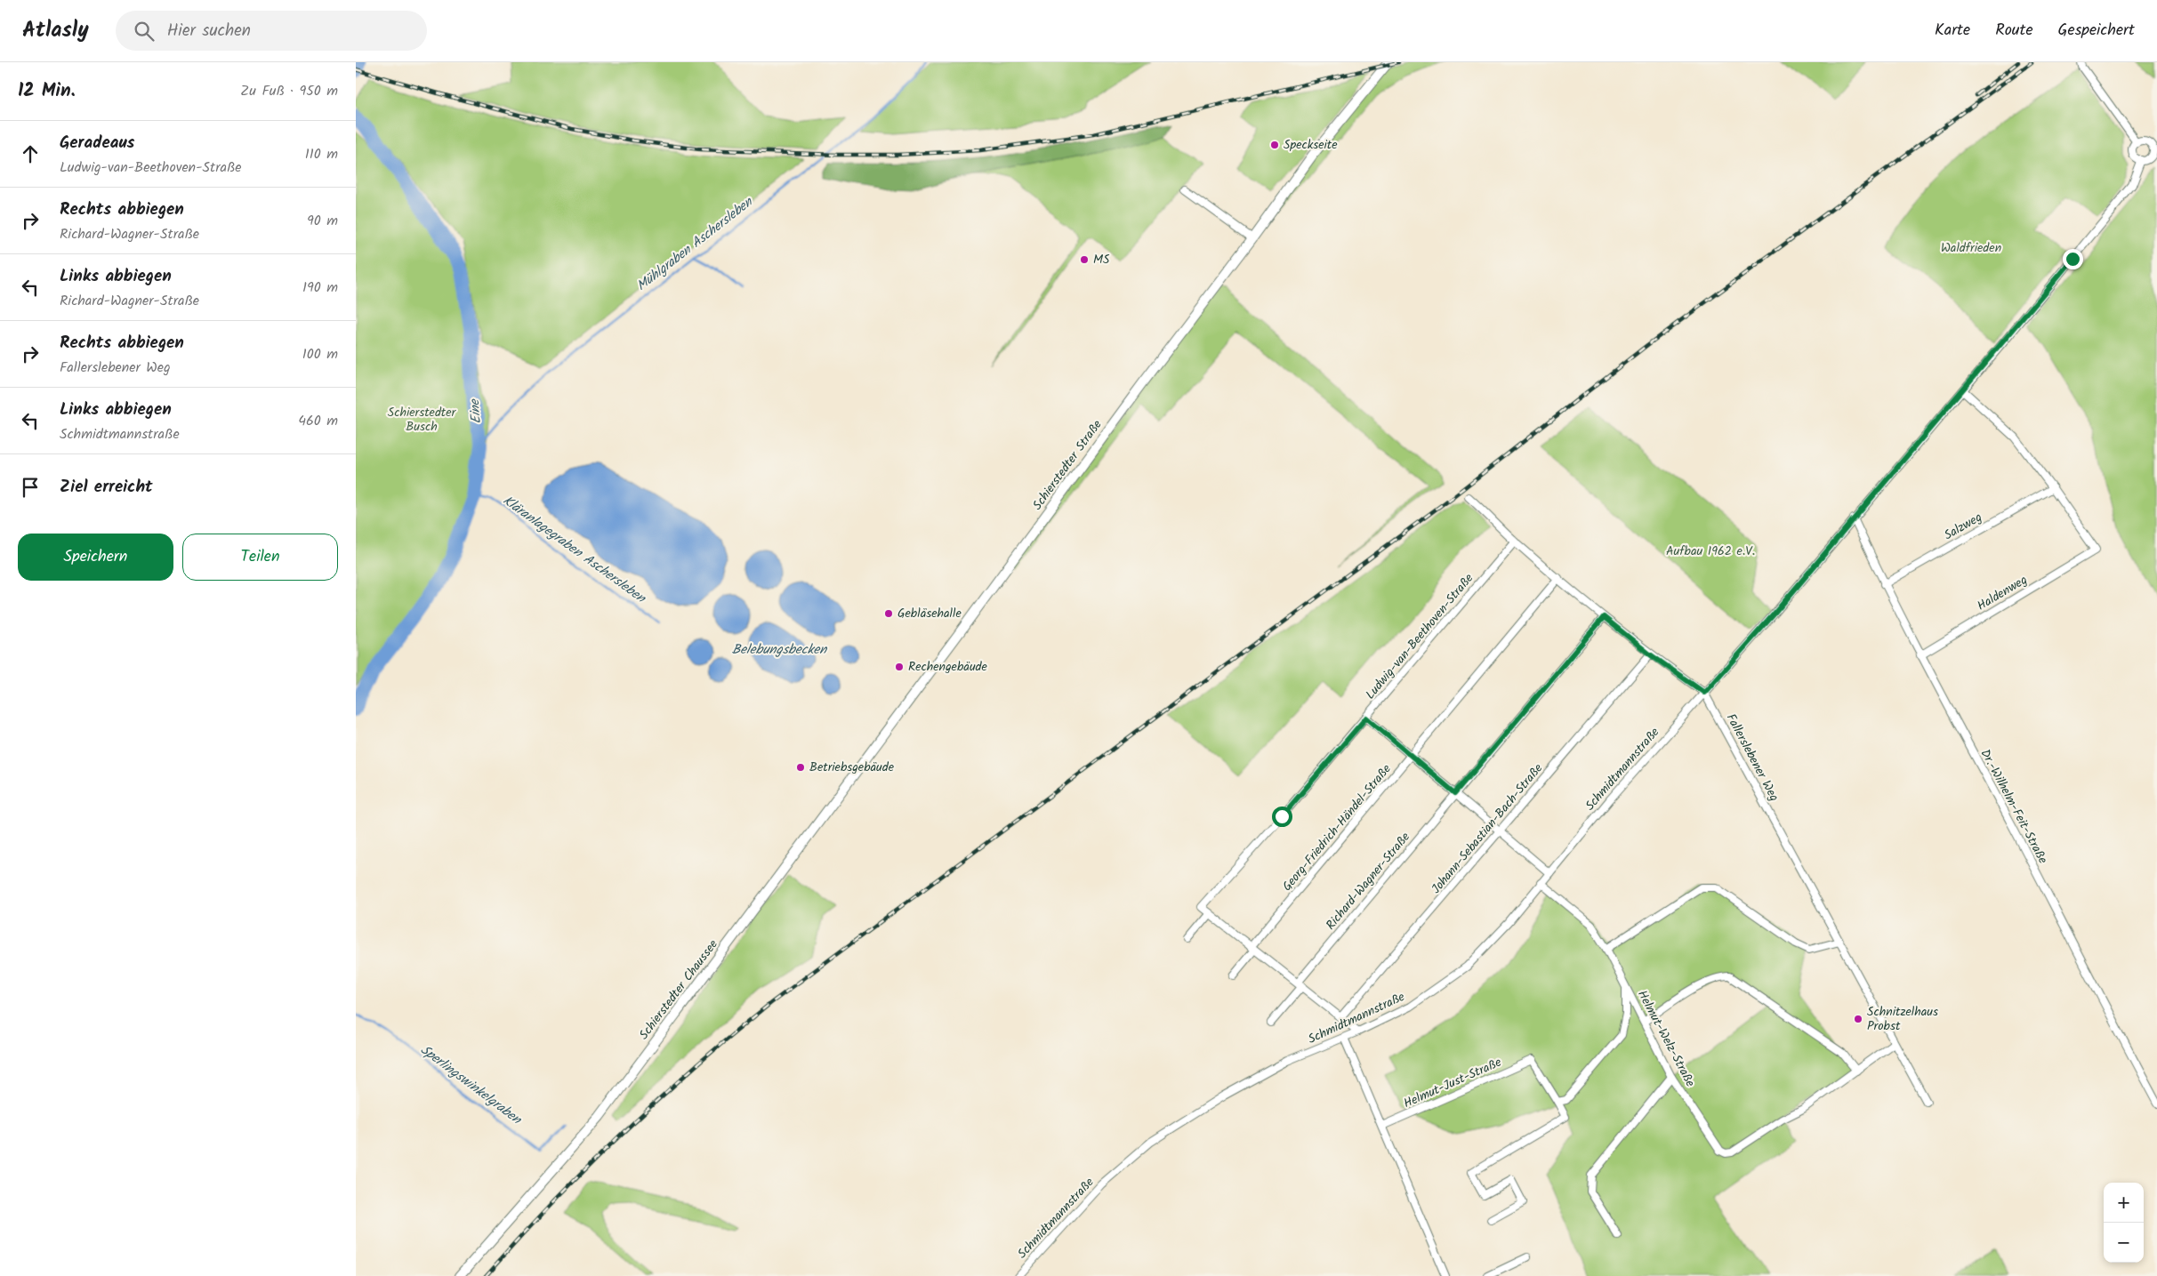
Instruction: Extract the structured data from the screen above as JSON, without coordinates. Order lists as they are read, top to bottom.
{
  "streets": {
    "street": [
      "Schierstedter Straße",
      "Salzweg",
      "Haldenweg",
      "Ludwig-van-Beethoven-Straße",
      "Fallerslebener Weg",
      "Schmidtmannstraße",
      "Dr.-Wilhelm-Feit-Straße",
      "Georg-Friedrich-Händel-Straße",
      "Johann-Sebastian-Bach-Straße",
      "Richard-Wagner-Straße",
      "Schierstedter Chaussee",
      "Helmut-Welz-Straße",
      "Helmut-Just-Straße"
    ]
  },
  "crossings": [
    ["Schierstedter Straße", "Schierstedter Chaussee"],
    ["Salzweg", "Haldenweg"],
    ["Salzweg", "Dr.-Wilhelm-Feit-Straße"],
    ["Haldenweg", "Dr.-Wilhelm-Feit-Straße"],
    ["Ludwig-van-Beethoven-Straße", "Fallerslebener Weg"],
    ["Fallerslebener Weg", "Schmidtmannstraße"],
    ["Fallerslebener Weg", "Georg-Friedrich-Händel-Straße"],
    ["Fallerslebener Weg", "Johann-Sebastian-Bach-Straße"],
    ["Fallerslebener Weg", "Richard-Wagner-Straße"],
    ["Fallerslebener Weg", "Helmut-Welz-Straße"],
    ["Schmidtmannstraße", "Dr.-Wilhelm-Feit-Straße"],
    ["Schmidtmannstraße", "Helmut-Welz-Straße"]
  ],
  "water": [
    "Mühlgraben Aschersleben",
    "Eine",
    "Kläranlagegraben Aschersleben",
    "Belebungsbecken",
    "Sperlingswinkelgraben"
  ],
  "parks": ["Waldfrieden", "Schierstedter Busch", "Aufbau 1962 e.V."],
  "places": [
    "Speckseite",
    "MS",
    "Gebläsehalle",
    "Rechengebäude",
    "Betriebsgebäude",
    "Schnitzelhaus Probst"
  ],
  "page": {
    "header": "Atlasly",
    "search": "Hier suchen",
    "nav": ["Karte", "Route", "Gespeichert"],
    "heading": ["12 Min.", "Zu Fuß · 950 m"],
    "list": [
      ["Geradeaus", "Ludwig-van-Beethoven-Straße", "110 m"],
      ["Rechts abbiegen", "Richard-Wagner-Straße", "90 m"],
      ["Links abbiegen", "Richard-Wagner-Straße", "190 m"],
      ["Rechts abbiegen", "Fallerslebener Weg", "100 m"],
      ["Links abbiegen", "Schmidtmannstraße", "460 m"],
      "Ziel erreicht"
    ],
    "buttons": ["Speichern", "Teilen"],
    "map_buttons": ["+", "−"]
  }
}
